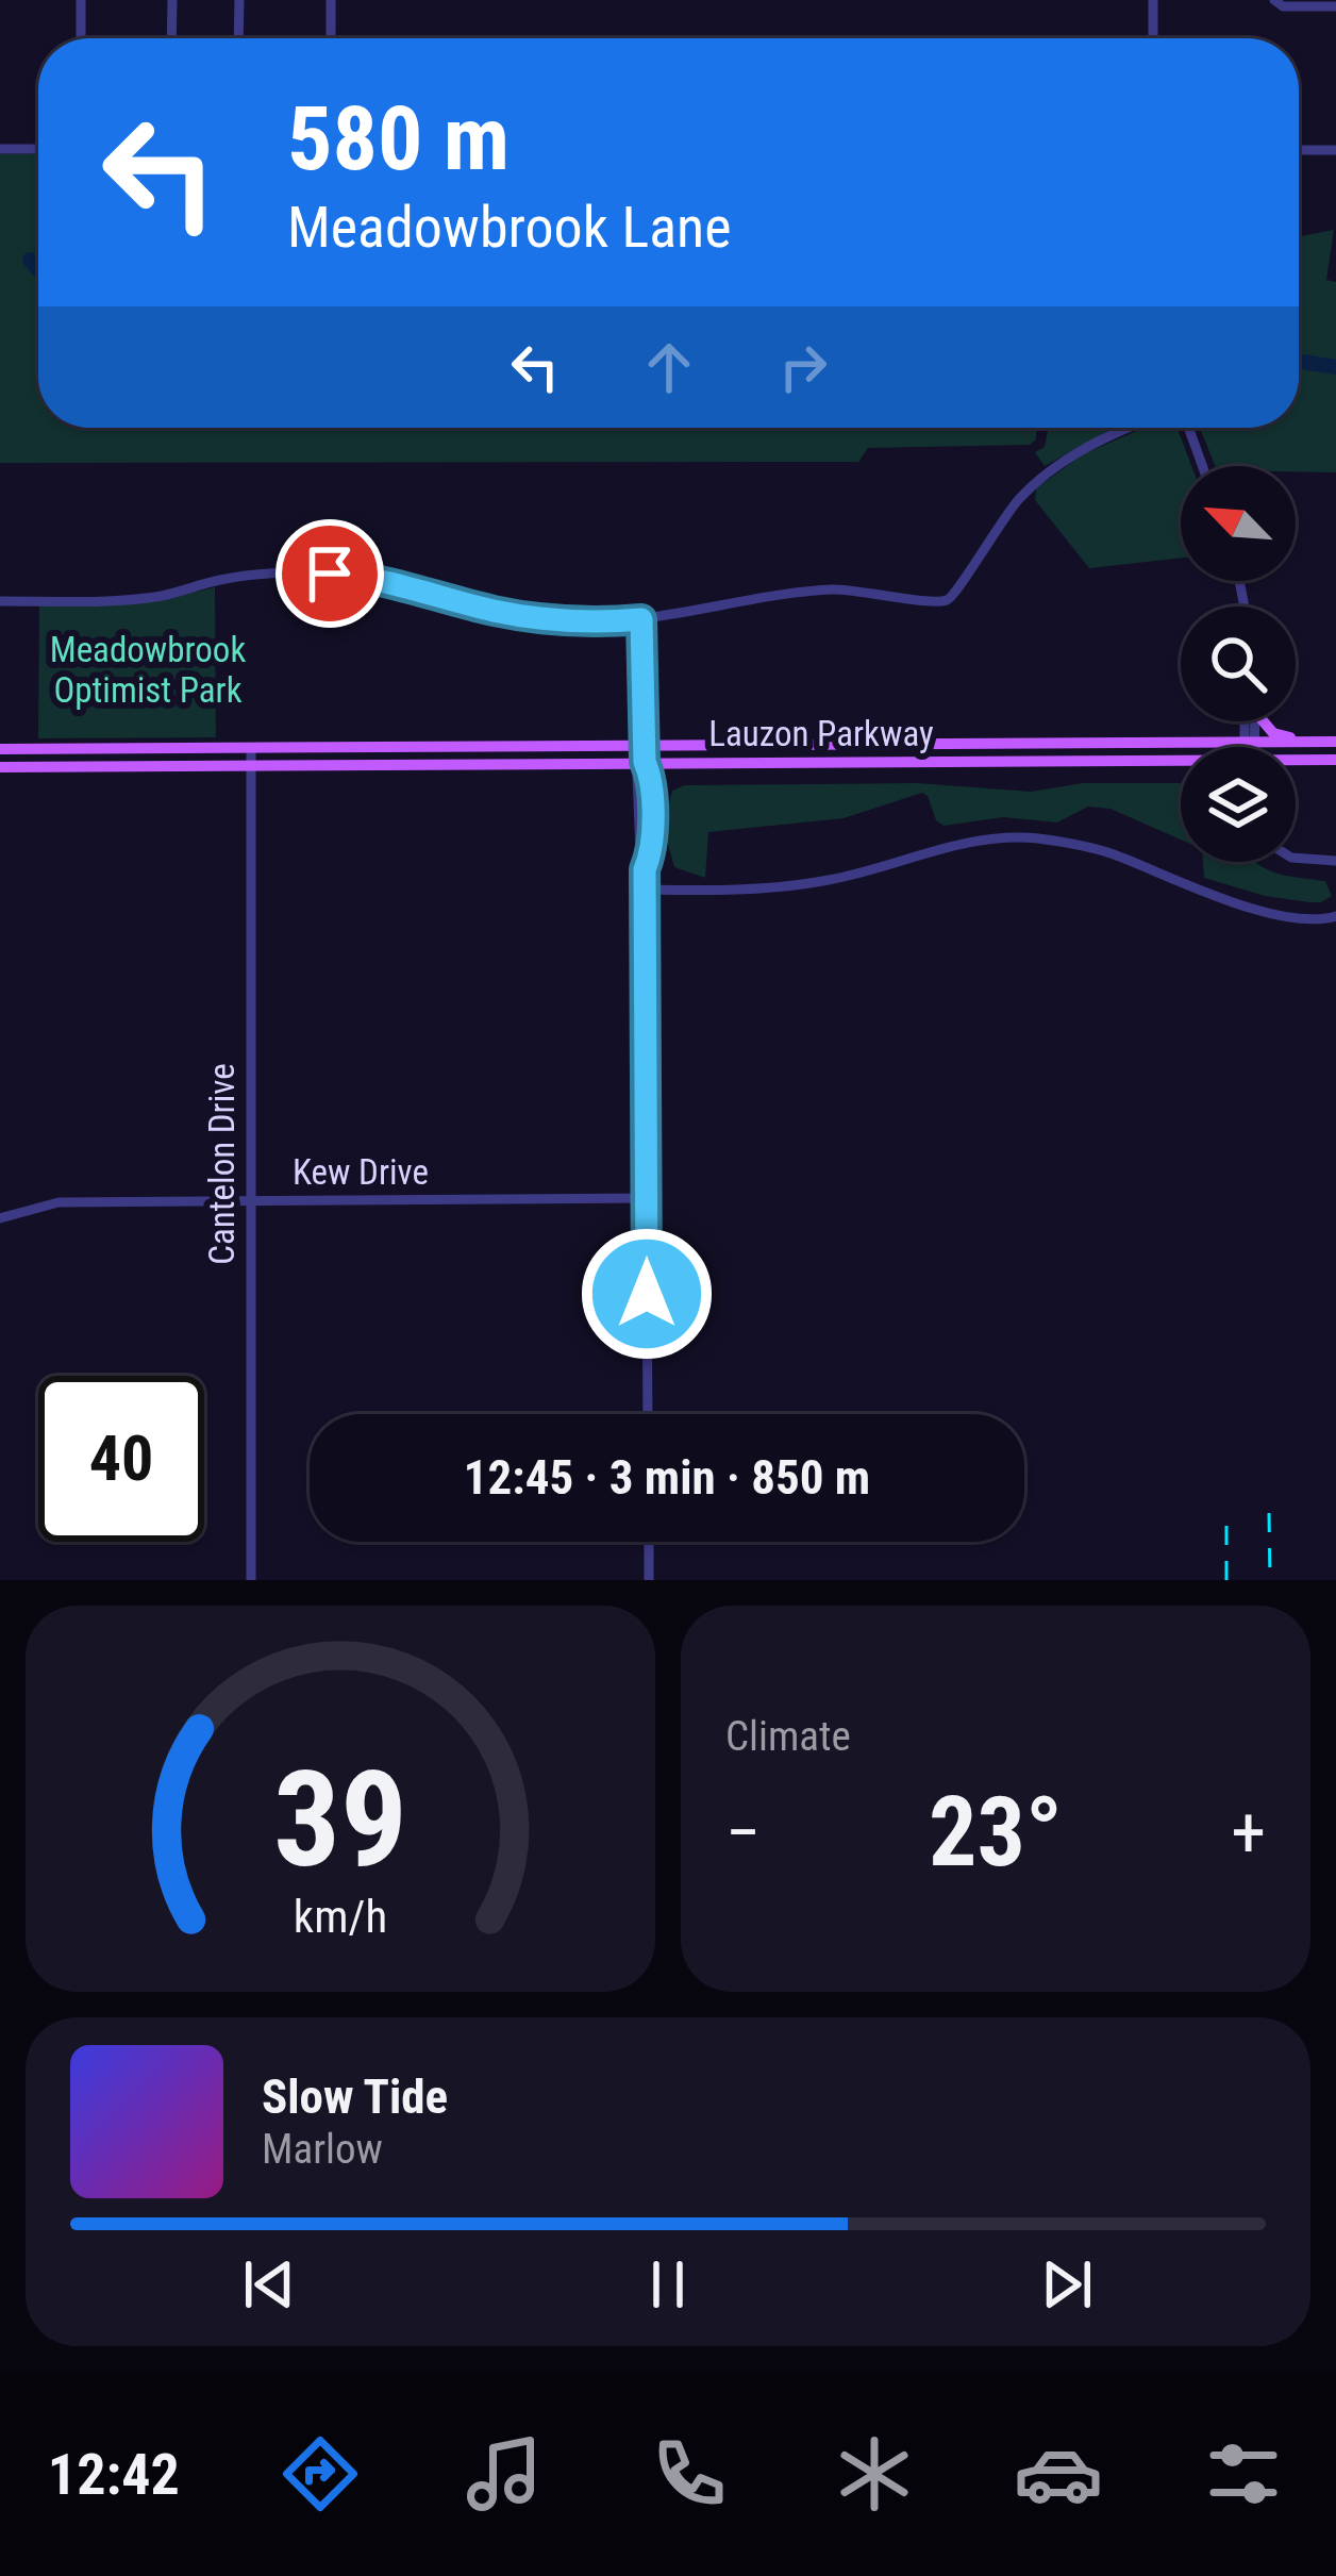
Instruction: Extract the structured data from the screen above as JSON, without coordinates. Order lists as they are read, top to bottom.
{
  "streets": {
    "main road": ["Lauzon Parkway"],
    "street": ["Cantelon Drive", "Kew Drive"]
  },
  "crossings": [
    ["Lauzon Parkway", "Cantelon Drive"],
    ["Cantelon Drive", "Kew Drive"]
  ],
  "parks": ["Meadowbrook Optimist Park"],
  "north": "top left",
  "page": {
    "turn": ["580 m", "Meadowbrook Lane"],
    "limit": "40",
    "trip": "12:45 · 3 min · 850 m",
    "tile": "Climate",
    "heat": ["−", "23°", "+"],
    "song": ["Slow Tide", "Marlow"],
    "tabs": "12:42",
    "gauge": ["39", "km/h"]
  }
}
